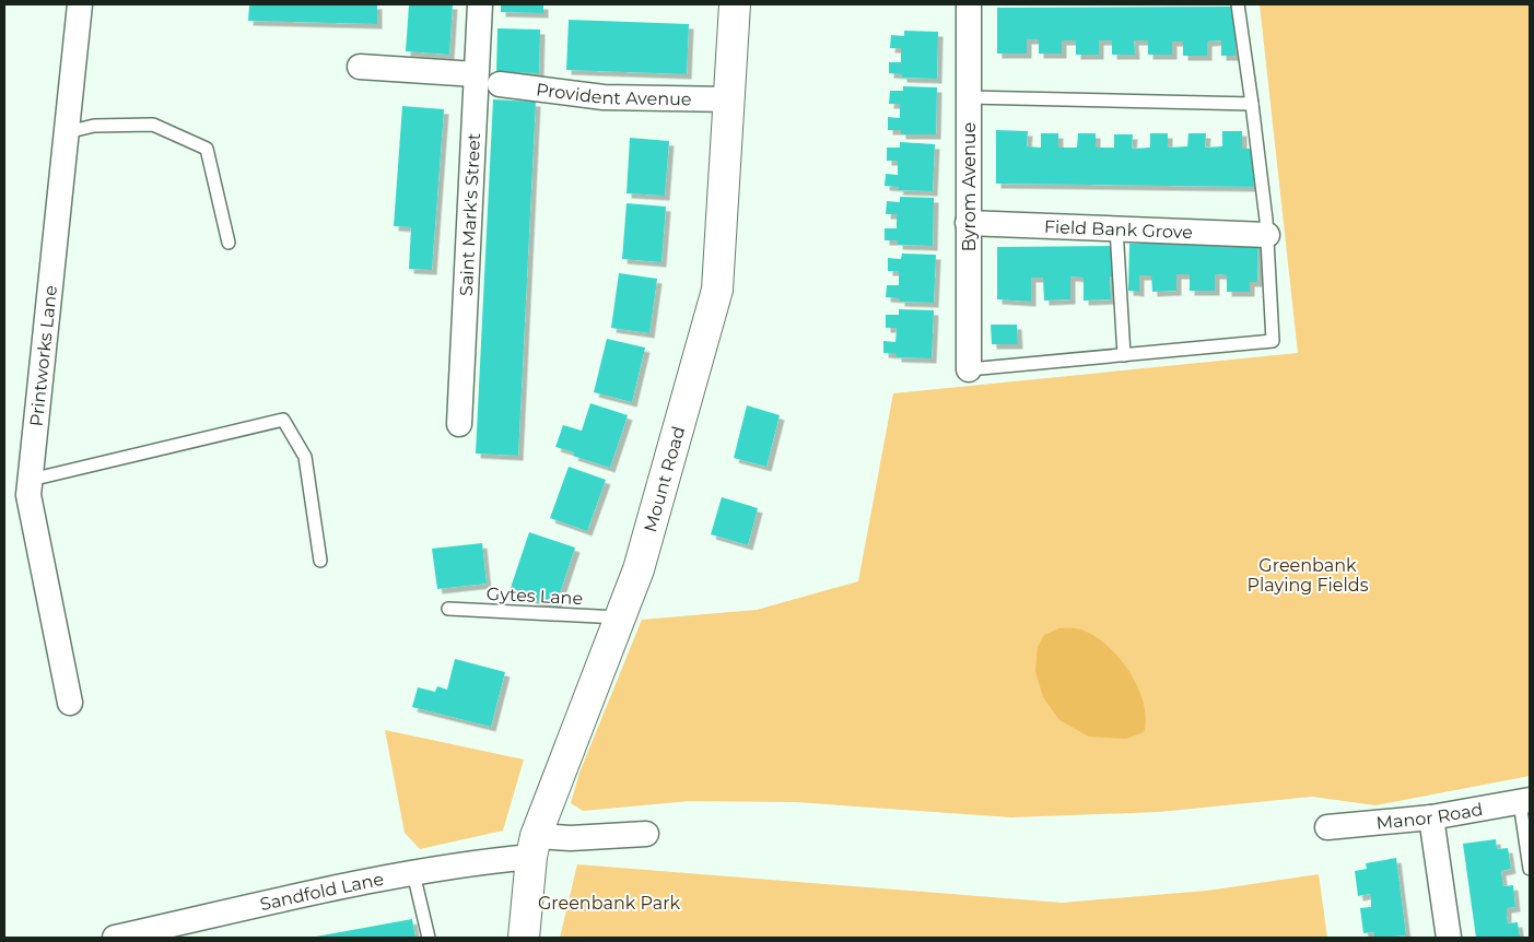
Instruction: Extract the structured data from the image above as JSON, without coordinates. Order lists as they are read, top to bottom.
{
  "streets": {
    "main road": ["Mount Road"],
    "street": [
      "Provident Avenue",
      "Byrom Avenue",
      "Saint Mark's Street",
      "Field Bank Grove",
      "Printworks Lane",
      "Manor Road",
      "Sandfold Lane"
    ],
    "lane": ["Gytes Lane"]
  },
  "crossings": [
    ["Provident Avenue", "Mount Road"],
    ["Byrom Avenue", "Field Bank Grove"],
    ["Mount Road", "Gytes Lane"],
    ["Mount Road", "Sandfold Lane"]
  ],
  "parks": ["Greenbank Playing Fields", "Greenbank Park"]
}
